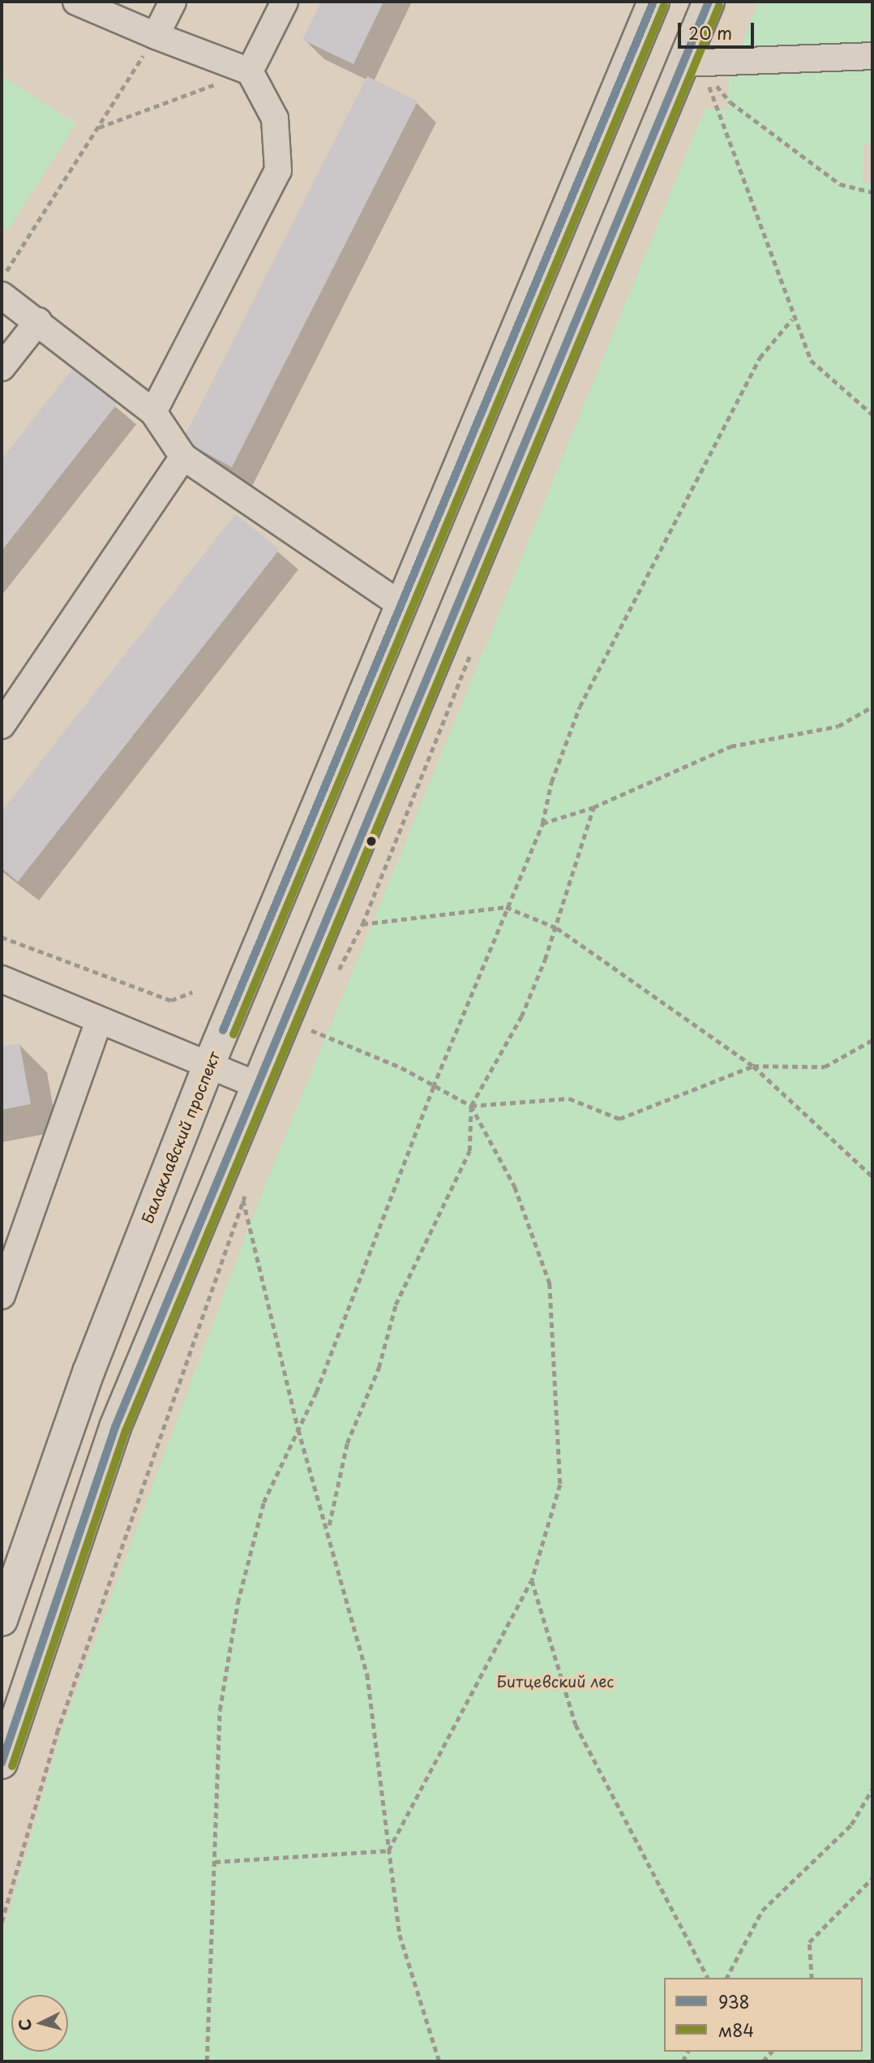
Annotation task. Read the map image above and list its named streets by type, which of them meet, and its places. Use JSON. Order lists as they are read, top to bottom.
{
  "streets": {
    "main road": ["Балаклавский проспект"]
  },
  "parks": ["Битцевский лес"],
  "lines": ["transit line 938", "transit line м84"],
  "legend": ["938", "м84"],
  "scale_bar": "20 m",
  "north": "left"
}
